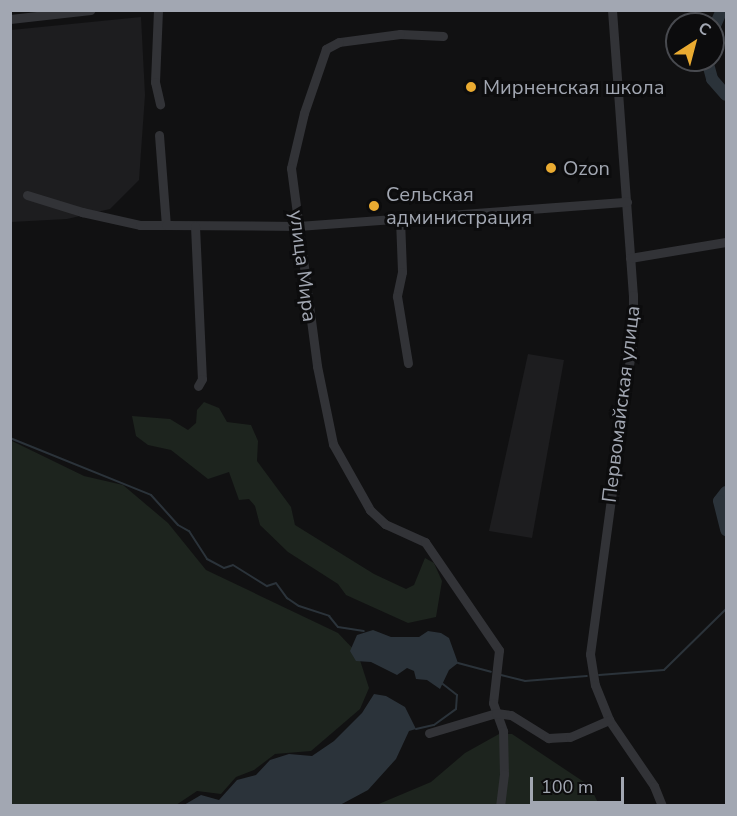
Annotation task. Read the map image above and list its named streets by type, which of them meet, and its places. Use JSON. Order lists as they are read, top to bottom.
{
  "streets": {
    "street": ["улица Мира", "Первомайская улица"]
  },
  "places": ["Мирненская школа", "Ozon", "Сельская администрация"],
  "scale_bar": "100 m",
  "north": "top right"
}
